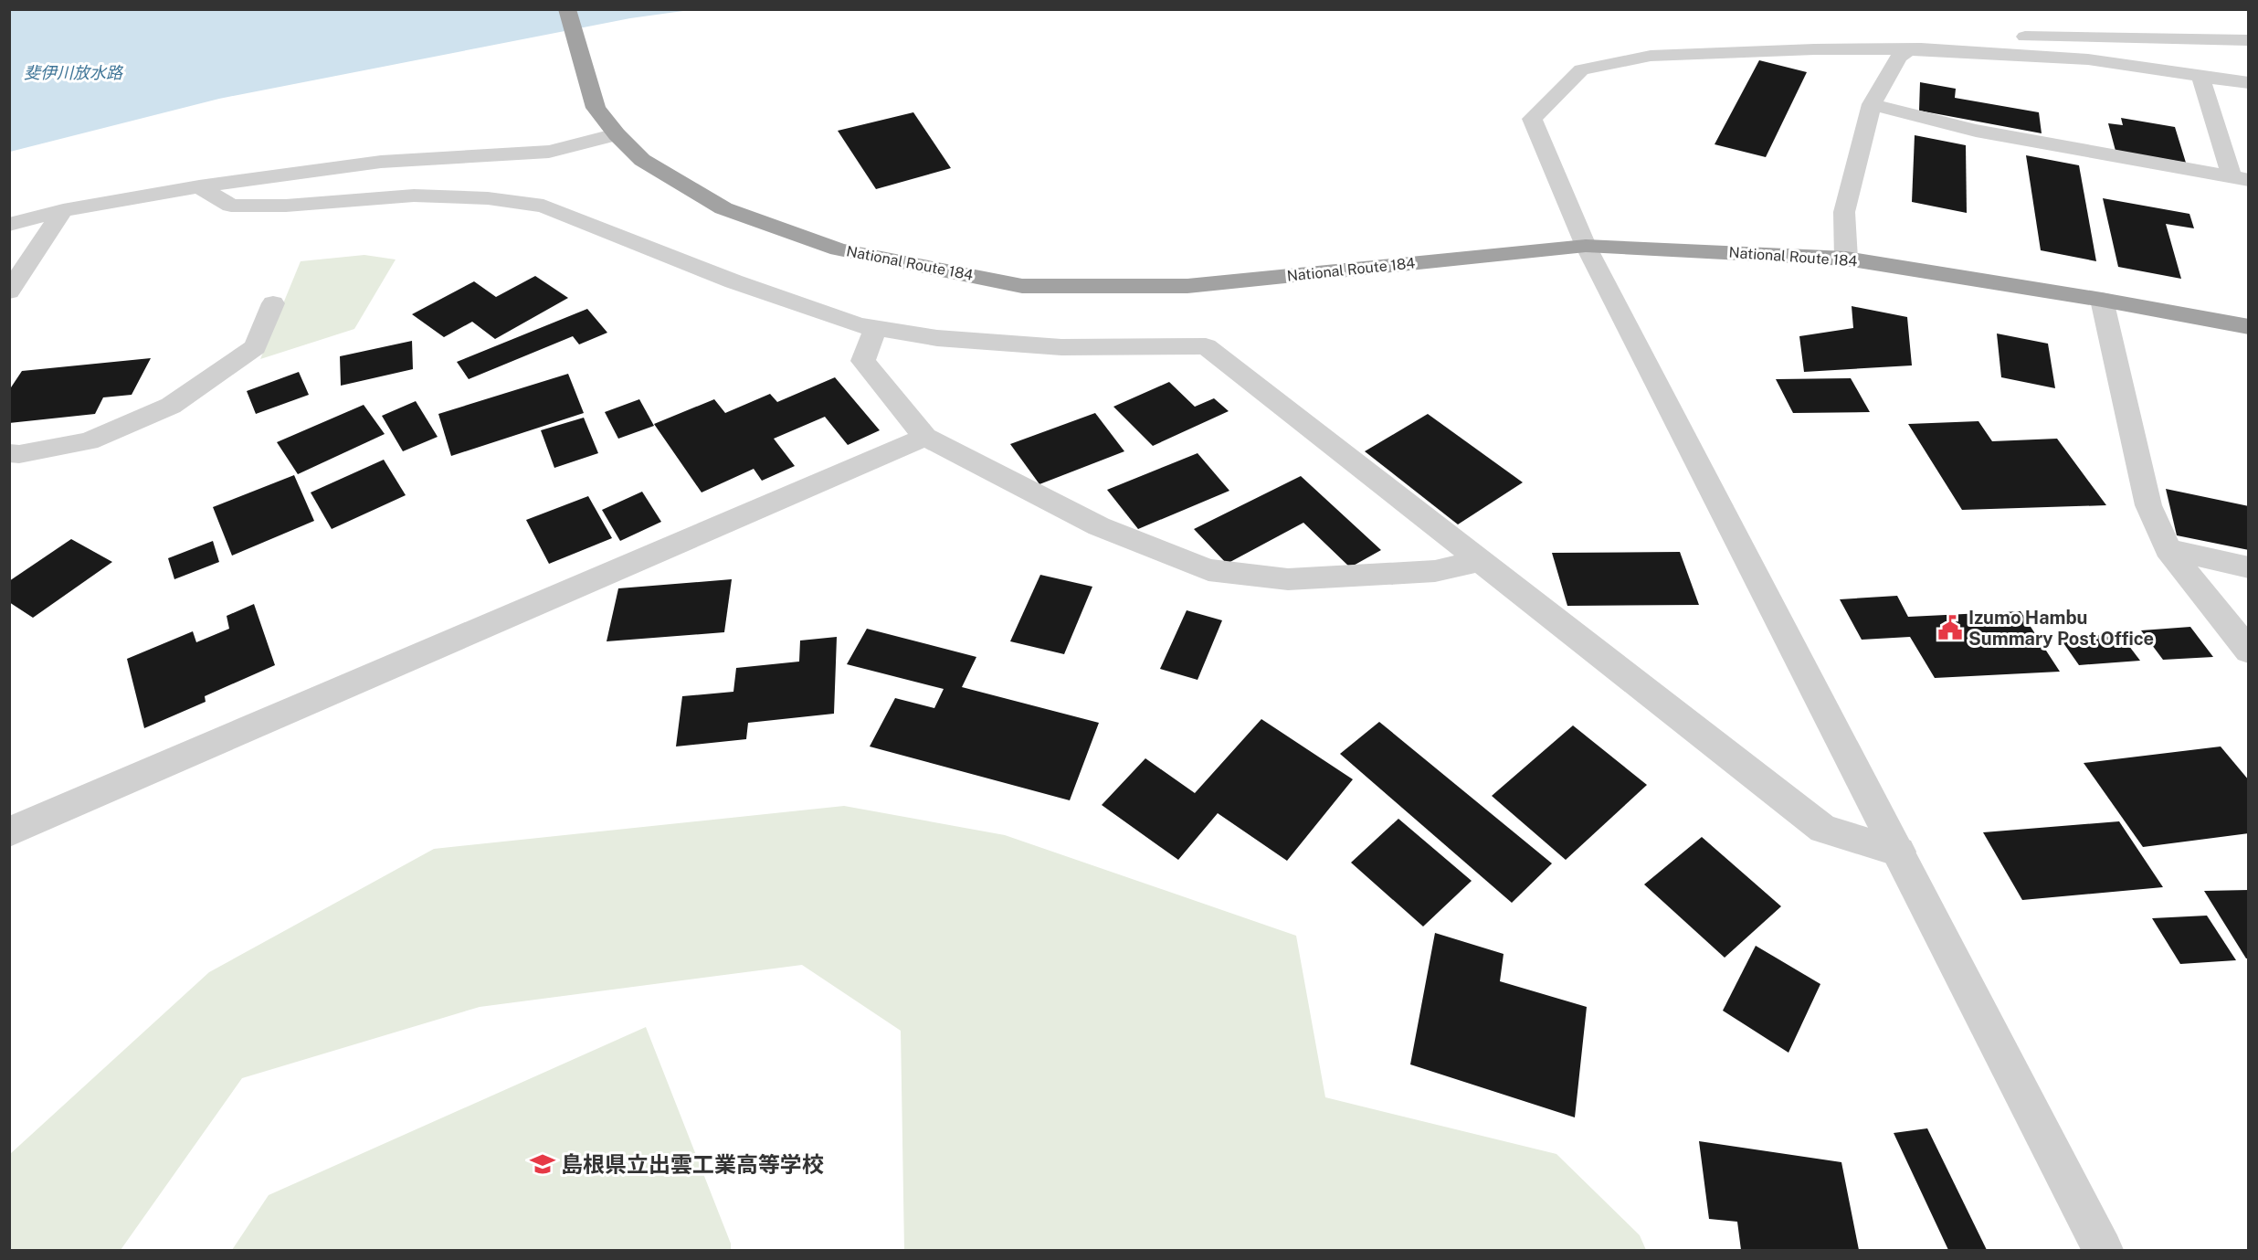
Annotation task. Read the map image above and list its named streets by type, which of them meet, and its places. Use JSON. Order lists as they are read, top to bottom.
{
  "streets": {
    "highway": ["National Route 184"]
  },
  "water": ["斐伊川放水路"],
  "places": {
    "public building": ["Izumo Hambu Summary Post Office"],
    "school or university": ["島根県立出雲工業高等学校"]
  }
}
